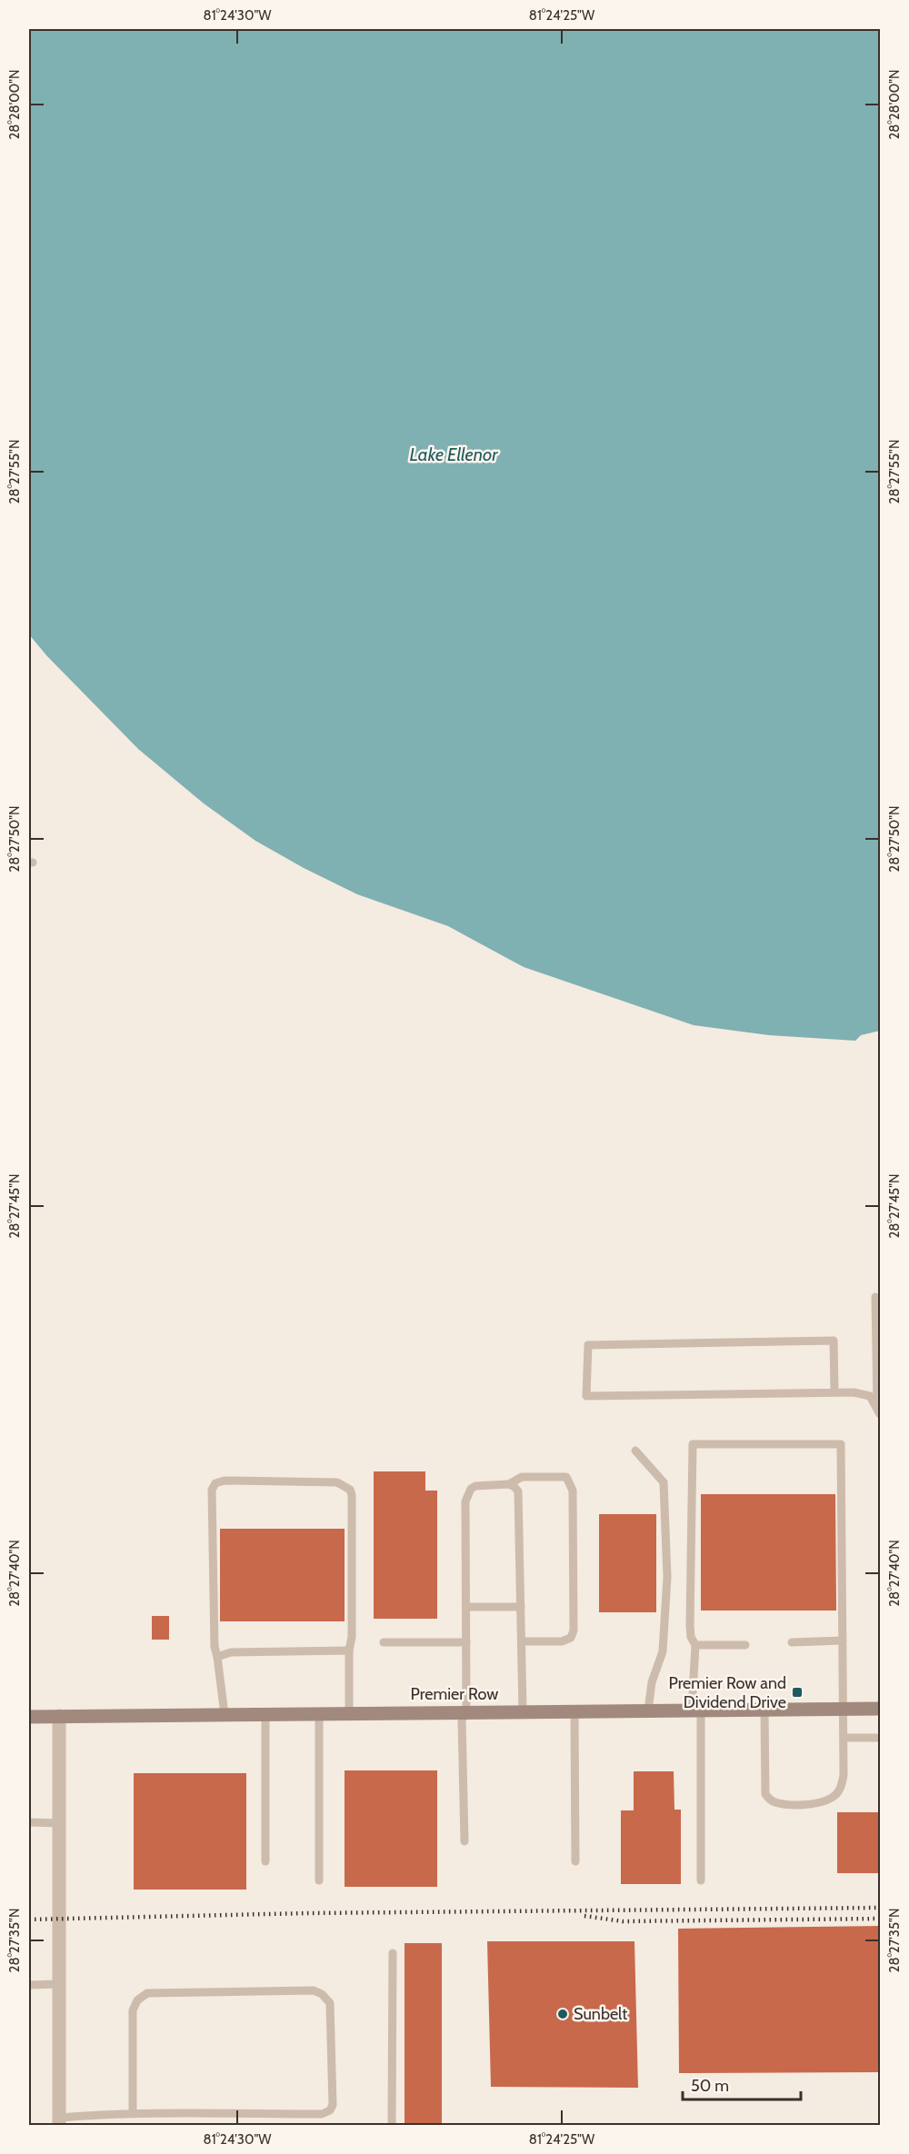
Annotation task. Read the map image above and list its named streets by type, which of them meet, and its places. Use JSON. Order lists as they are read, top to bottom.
{
  "streets": {
    "street": ["Premier Row"]
  },
  "water": ["Lake Ellenor"],
  "places": {
    "transit": ["Premier Row and Dividend Drive"],
    "other": ["Sunbelt"]
  },
  "scale_bar": "50 m",
  "coordinates": [
    "81°24'30\"W",
    "81°24'25\"W",
    "28°28'00\"N",
    "28°27'55\"N",
    "28°27'50\"N",
    "28°27'45\"N",
    "28°27'40\"N",
    "28°27'35\"N"
  ]
}
